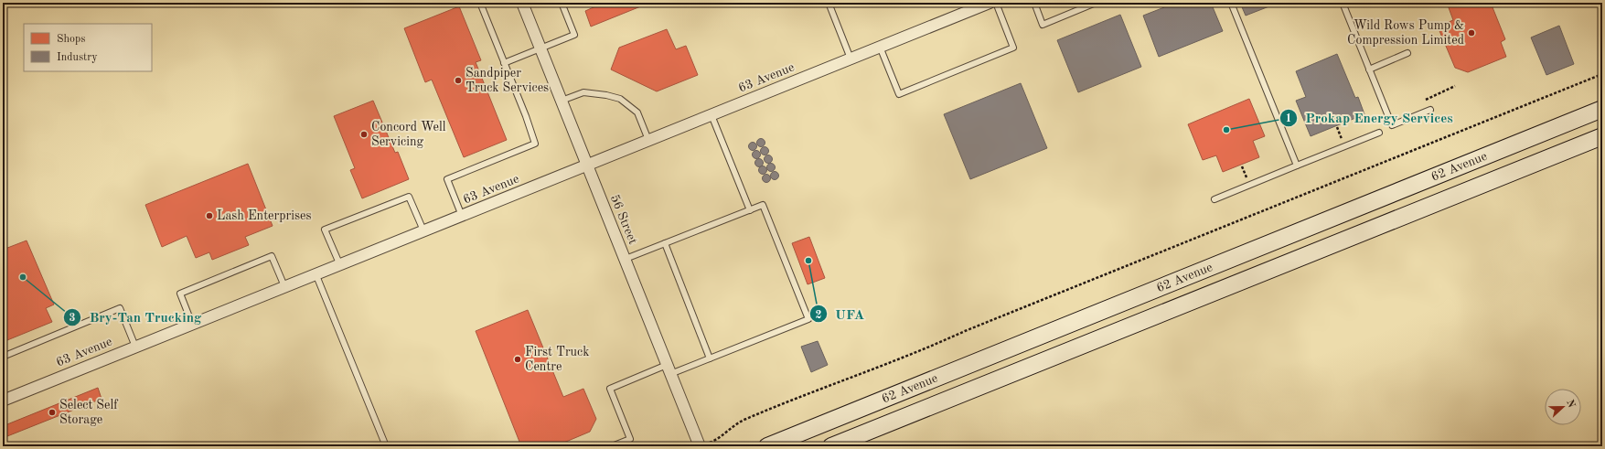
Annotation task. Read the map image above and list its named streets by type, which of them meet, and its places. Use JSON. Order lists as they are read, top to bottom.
{
  "streets": {
    "main road": ["62 Avenue"],
    "street": ["63 Avenue", "56 Street"]
  },
  "crossings": [
    ["63 Avenue", "56 Street"]
  ],
  "places": [
    "Wild Rows Pump & Compression Limited",
    "Sandpiper Truck Services",
    "Prokap Energy Services",
    "Concord Well Servicing",
    "Lash Enterprises",
    "UFA",
    "Bry-Tan Trucking",
    "First Truck Centre",
    "Select Self Storage"
  ],
  "legend": ["Shops", "Industry"],
  "north": "right"
}
